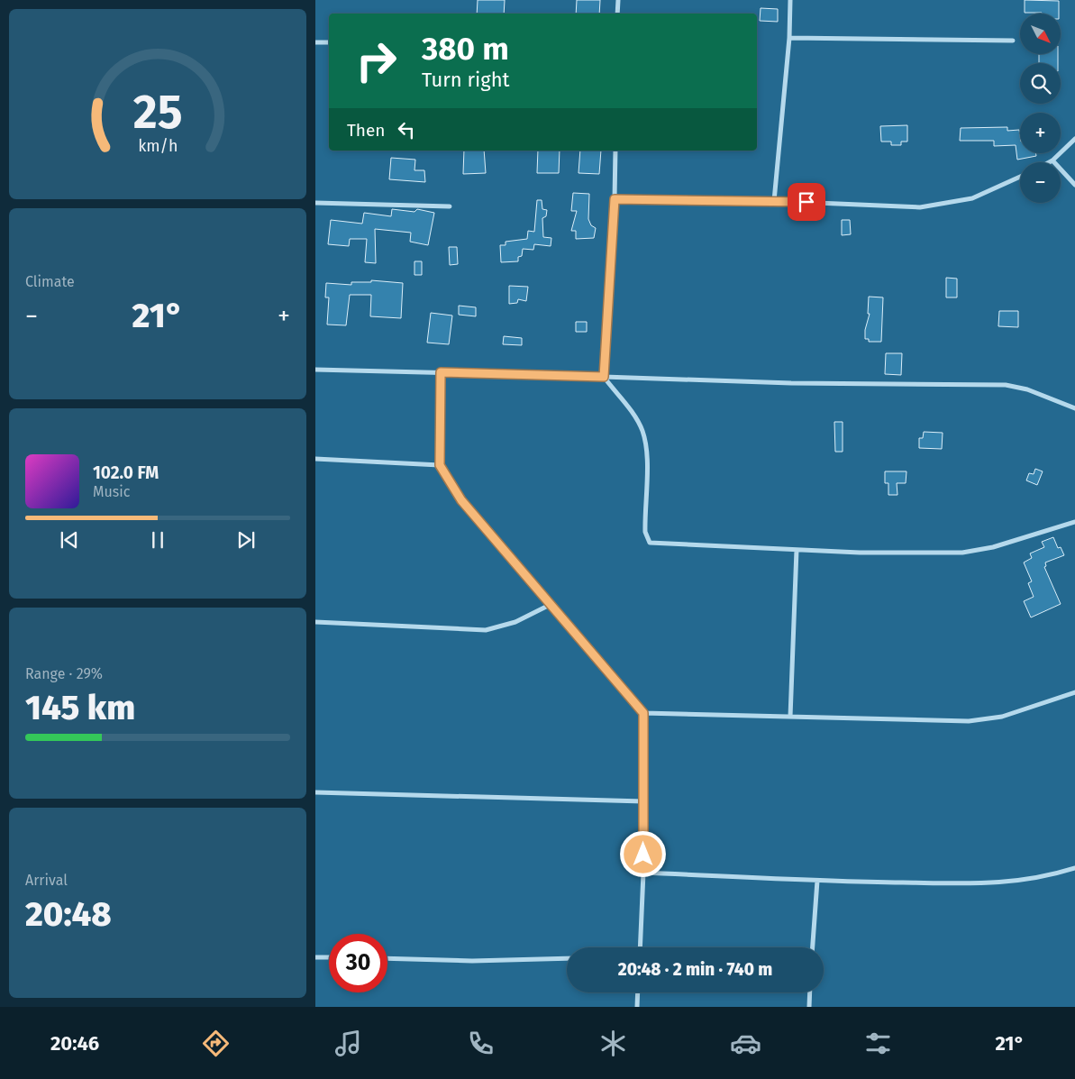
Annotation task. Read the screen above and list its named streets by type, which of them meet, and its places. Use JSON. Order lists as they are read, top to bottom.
{
  "north": "bottom right",
  "page": {
    "map_buttons": ["+", "−"],
    "turn": ["380 m", "Turn right"],
    "then": "Then",
    "tile": [
      "Climate",
      ["Range · 29%", "145 km"],
      ["Arrival", "20:48"]
    ],
    "heat": ["−", "21°", "+"],
    "song": ["102.0 FM", "Music"],
    "limit": "30",
    "trip": "20:48 · 2 min · 740 m",
    "tabs": ["20:46", "21°"],
    "gauge": ["25", "km/h"]
  }
}
